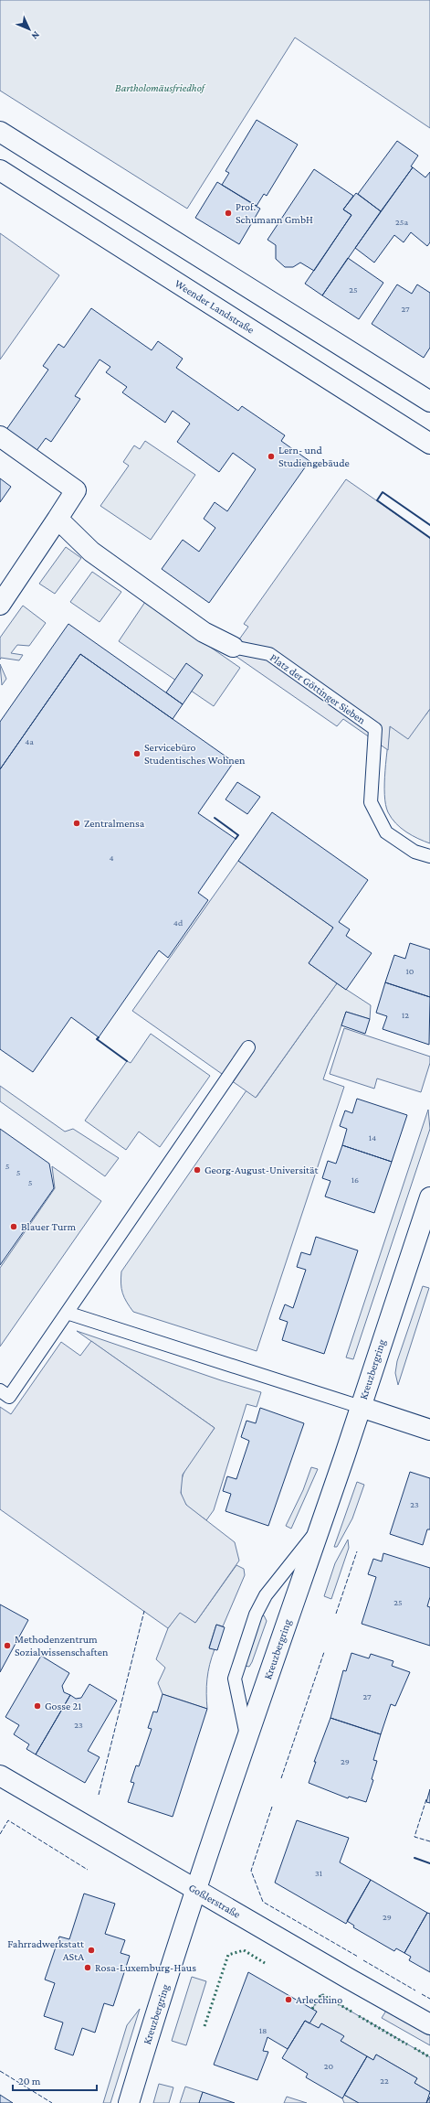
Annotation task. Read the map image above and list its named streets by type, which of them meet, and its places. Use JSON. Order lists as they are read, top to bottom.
{
  "streets": {
    "street": [
      "Weender Landstraße",
      "Platz der Göttinger Sieben",
      "Kreuzbergring",
      "Goßlerstraße"
    ]
  },
  "crossings": [
    ["Kreuzbergring", "Goßlerstraße"]
  ],
  "parks": ["Bartholomäusfriedhof"],
  "places": [
    "Prof. Schumann GmbH",
    "Lern- und Studiengebäude",
    "Servicebüro Studentisches Wohnen",
    "Zentralmensa",
    "Georg-August-Universität",
    "Blauer Turm",
    "Methodenzentrum Sozialwissenschaften",
    "Gosse 21",
    "Fahrradwerkstatt AStA",
    "Rosa-Luxemburg-Haus",
    "Arlecchino"
  ],
  "house_numbers": [
    "25a",
    "25",
    "27",
    "4a",
    "4",
    "4d",
    "10",
    "12",
    "14",
    "5",
    "5",
    "16",
    "5",
    "23",
    "25",
    "27",
    "23",
    "29",
    "31",
    "29",
    "18",
    "20",
    "22"
  ],
  "scale_bar": "20 m",
  "north": "bottom right"
}
